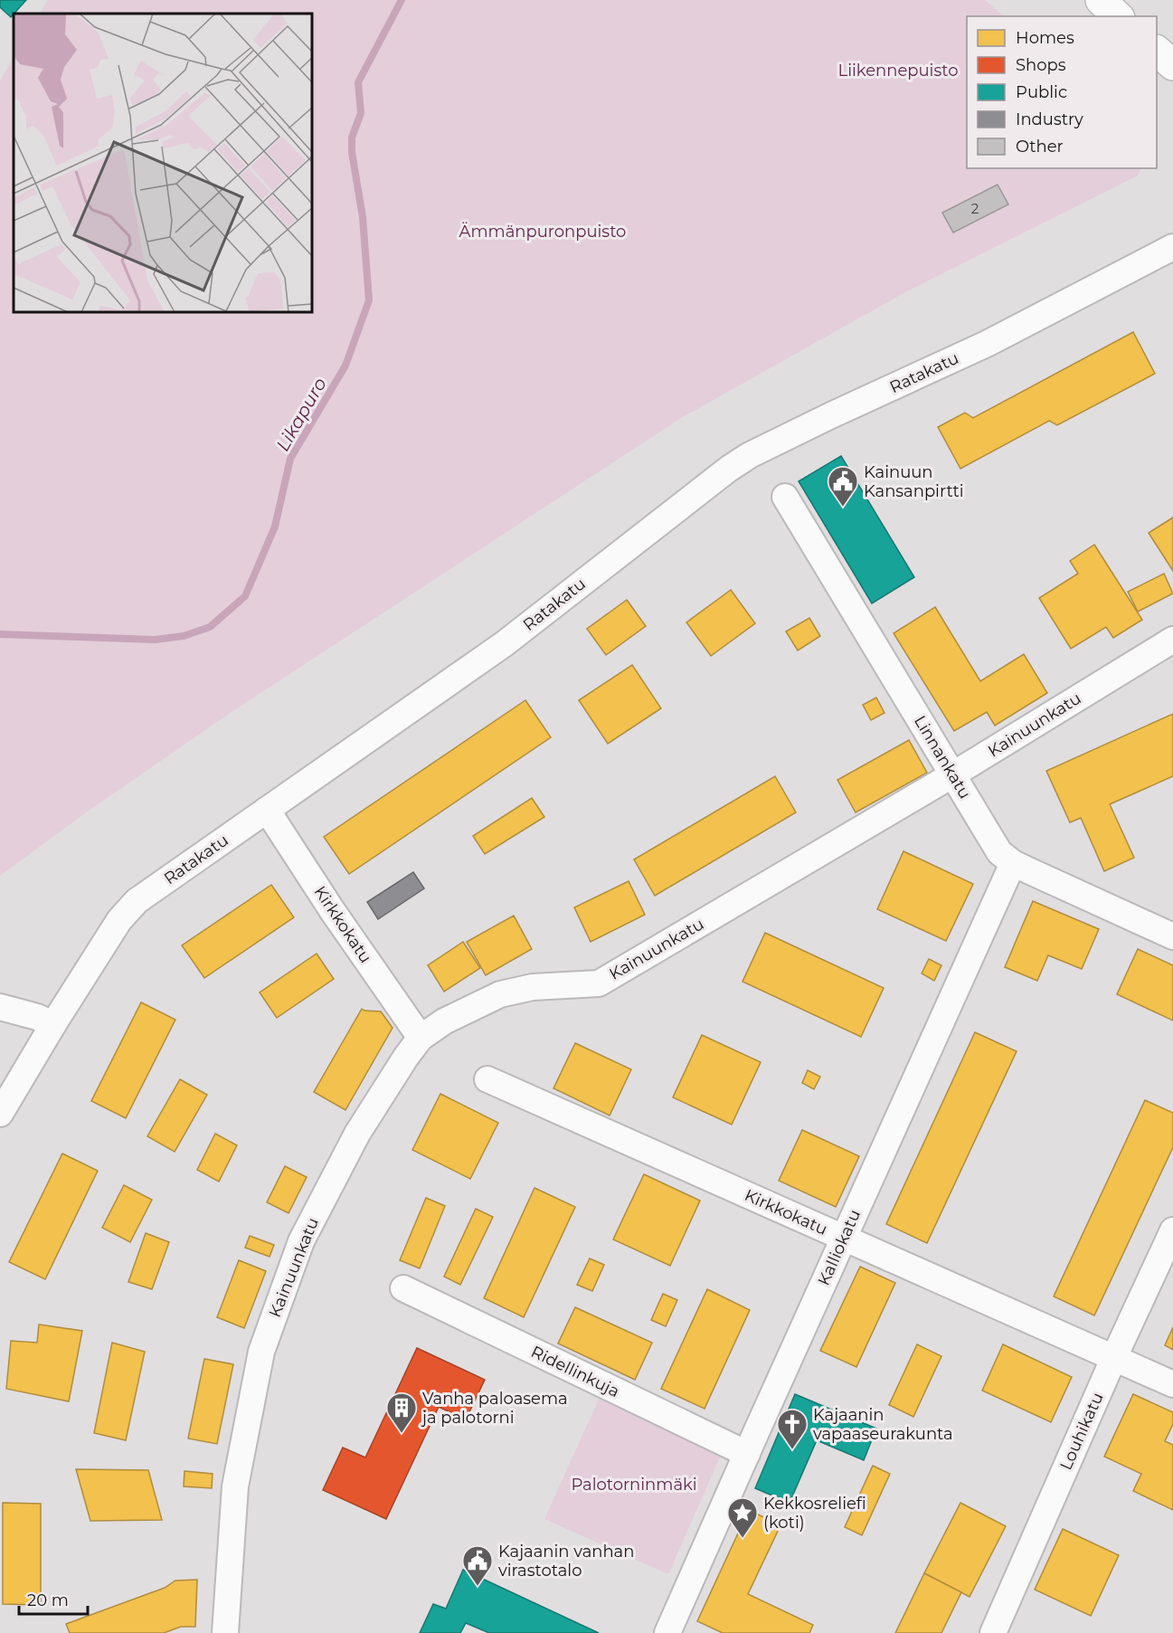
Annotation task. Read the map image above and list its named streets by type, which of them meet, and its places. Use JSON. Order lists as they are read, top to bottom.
{
  "streets": {
    "street": [
      "Ratakatu",
      "Kainuunkatu",
      "Linnankatu",
      "Kirkkokatu",
      "Kalliokatu",
      "Ridellinkuja",
      "Louhikatu"
    ]
  },
  "crossings": [
    ["Ratakatu", "Kirkkokatu"],
    ["Kainuunkatu", "Linnankatu"],
    ["Kainuunkatu", "Kirkkokatu"],
    ["Linnankatu", "Kalliokatu"],
    ["Kirkkokatu", "Kalliokatu"],
    ["Kirkkokatu", "Louhikatu"],
    ["Kalliokatu", "Ridellinkuja"]
  ],
  "water": ["Likapuro"],
  "parks": ["Liikennepuisto", "Ämmänpuronpuisto", "Palotorninmäki"],
  "places": {
    "public building": ["Kainuun Kansanpirtti", "Kajaanin vanhan virastotalo"],
    "building": ["Vanha paloasema ja palotorni"],
    "church": ["Kajaanin vapaaseurakunta"],
    "place": ["Kekkosreliefi (koti)"]
  },
  "house_numbers": ["2"],
  "legend": [
    "Homes",
    "Shops",
    "Public",
    "Industry",
    "Other"
  ],
  "scale_bar": "20 m"
}
